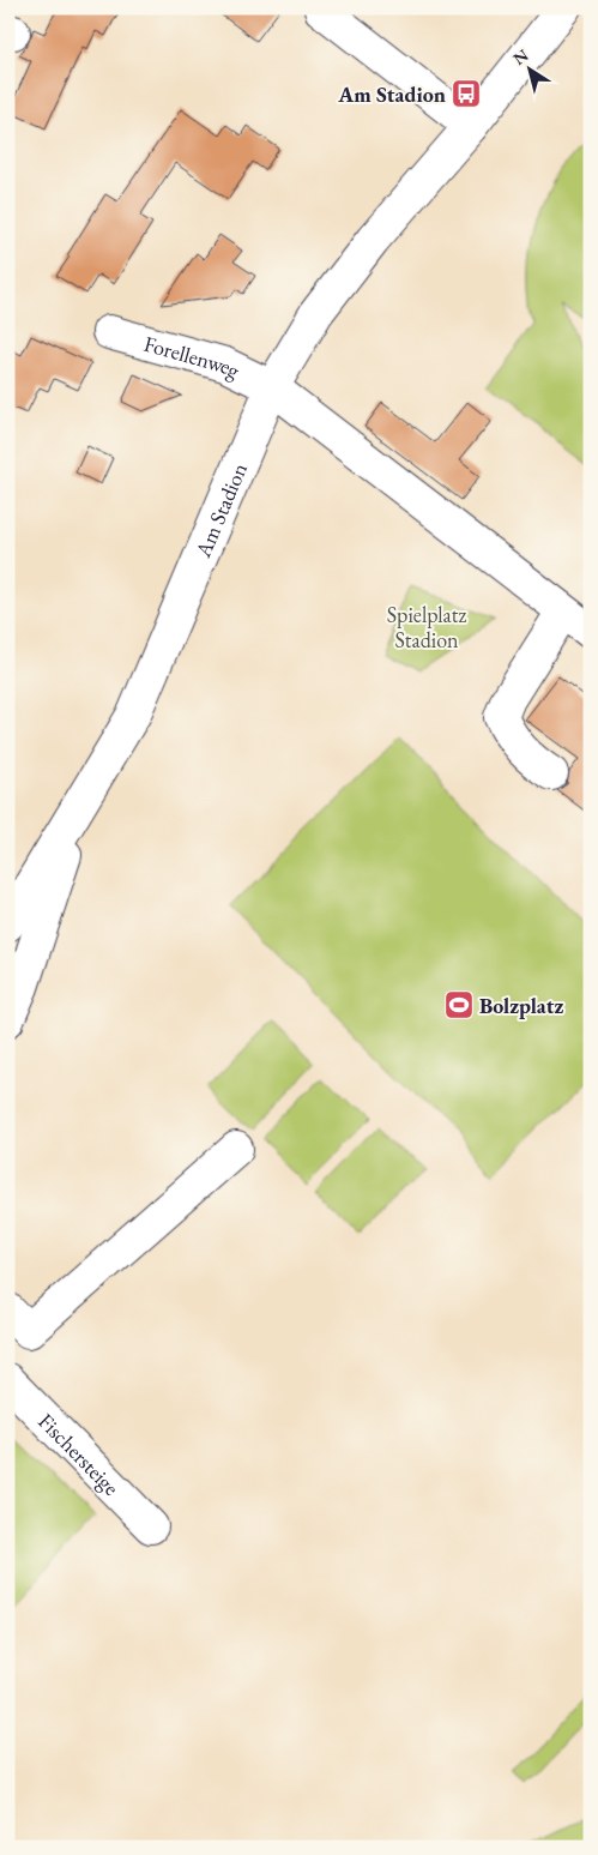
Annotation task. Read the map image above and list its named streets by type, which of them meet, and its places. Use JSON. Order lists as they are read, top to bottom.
{
  "streets": {
    "street": ["Forellenweg", "Am Stadion", "Fischersteige"]
  },
  "crossings": [
    ["Forellenweg", "Am Stadion"]
  ],
  "parks": ["Spielplatz Stadion"],
  "places": {
    "bus stop": ["Am Stadion"],
    "sports": ["Bolzplatz"]
  },
  "north": "top left"
}
